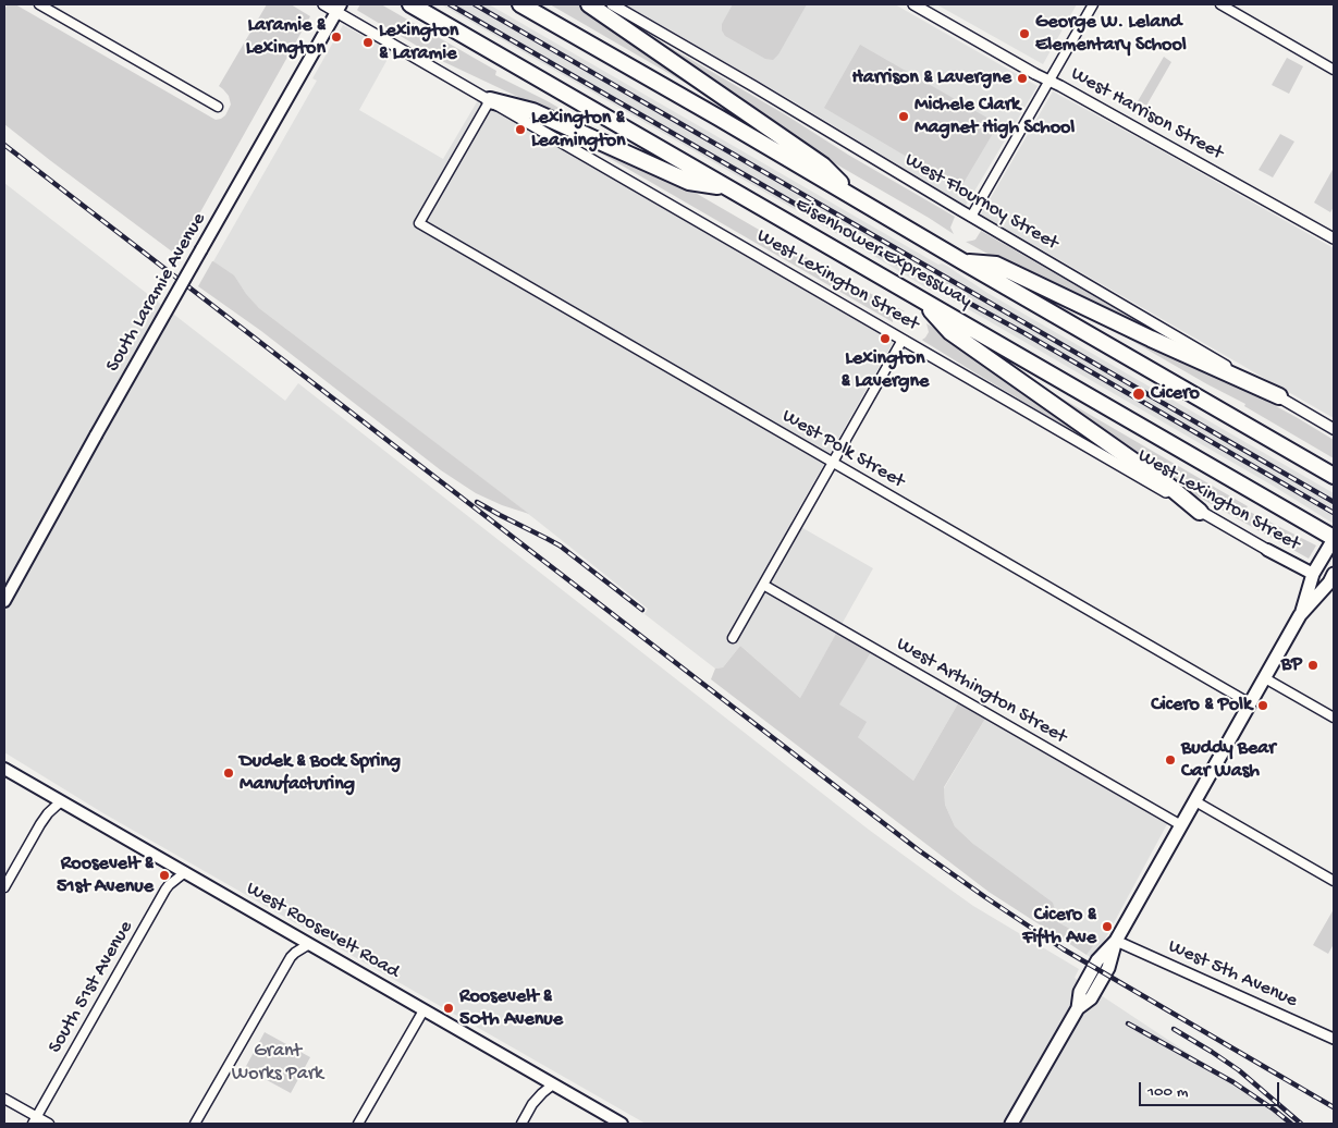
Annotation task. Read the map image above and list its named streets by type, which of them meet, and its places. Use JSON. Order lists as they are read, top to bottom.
{
  "streets": {
    "highway": ["Eisenhower Expressway"],
    "main road": ["West Lexington Street", "South Laramie Avenue", "West Roosevelt Road"],
    "street": [
      "West Harrison Street",
      "West Flournoy Street",
      "West Polk Street",
      "West Arthington Street",
      "West 5th Avenue",
      "South 51st Avenue"
    ]
  },
  "crossings": [
    ["West Lexington Street", "South Laramie Avenue"],
    ["West Lexington Street", "West Polk Street"],
    ["West Roosevelt Road", "South 51st Avenue"]
  ],
  "parks": ["Grant Works Park"],
  "places": [
    "George W. Leland Elementary School",
    "Laramie & Lexington",
    "Lexington & Laramie",
    "Harrison & Lavergne",
    "Michele Clark Magnet High School",
    "Lexington & Leamington",
    "Lexington & Lavergne",
    "Cicero",
    "BP",
    "Cicero & Polk",
    "Buddy Bear Car Wash",
    "Dudek & Bock Spring Manufacturing",
    "Roosevelt & 51st Avenue",
    "Cicero & Fifth Ave",
    "Roosevelt & 50th Avenue"
  ],
  "scale_bar": "100 m"
}
